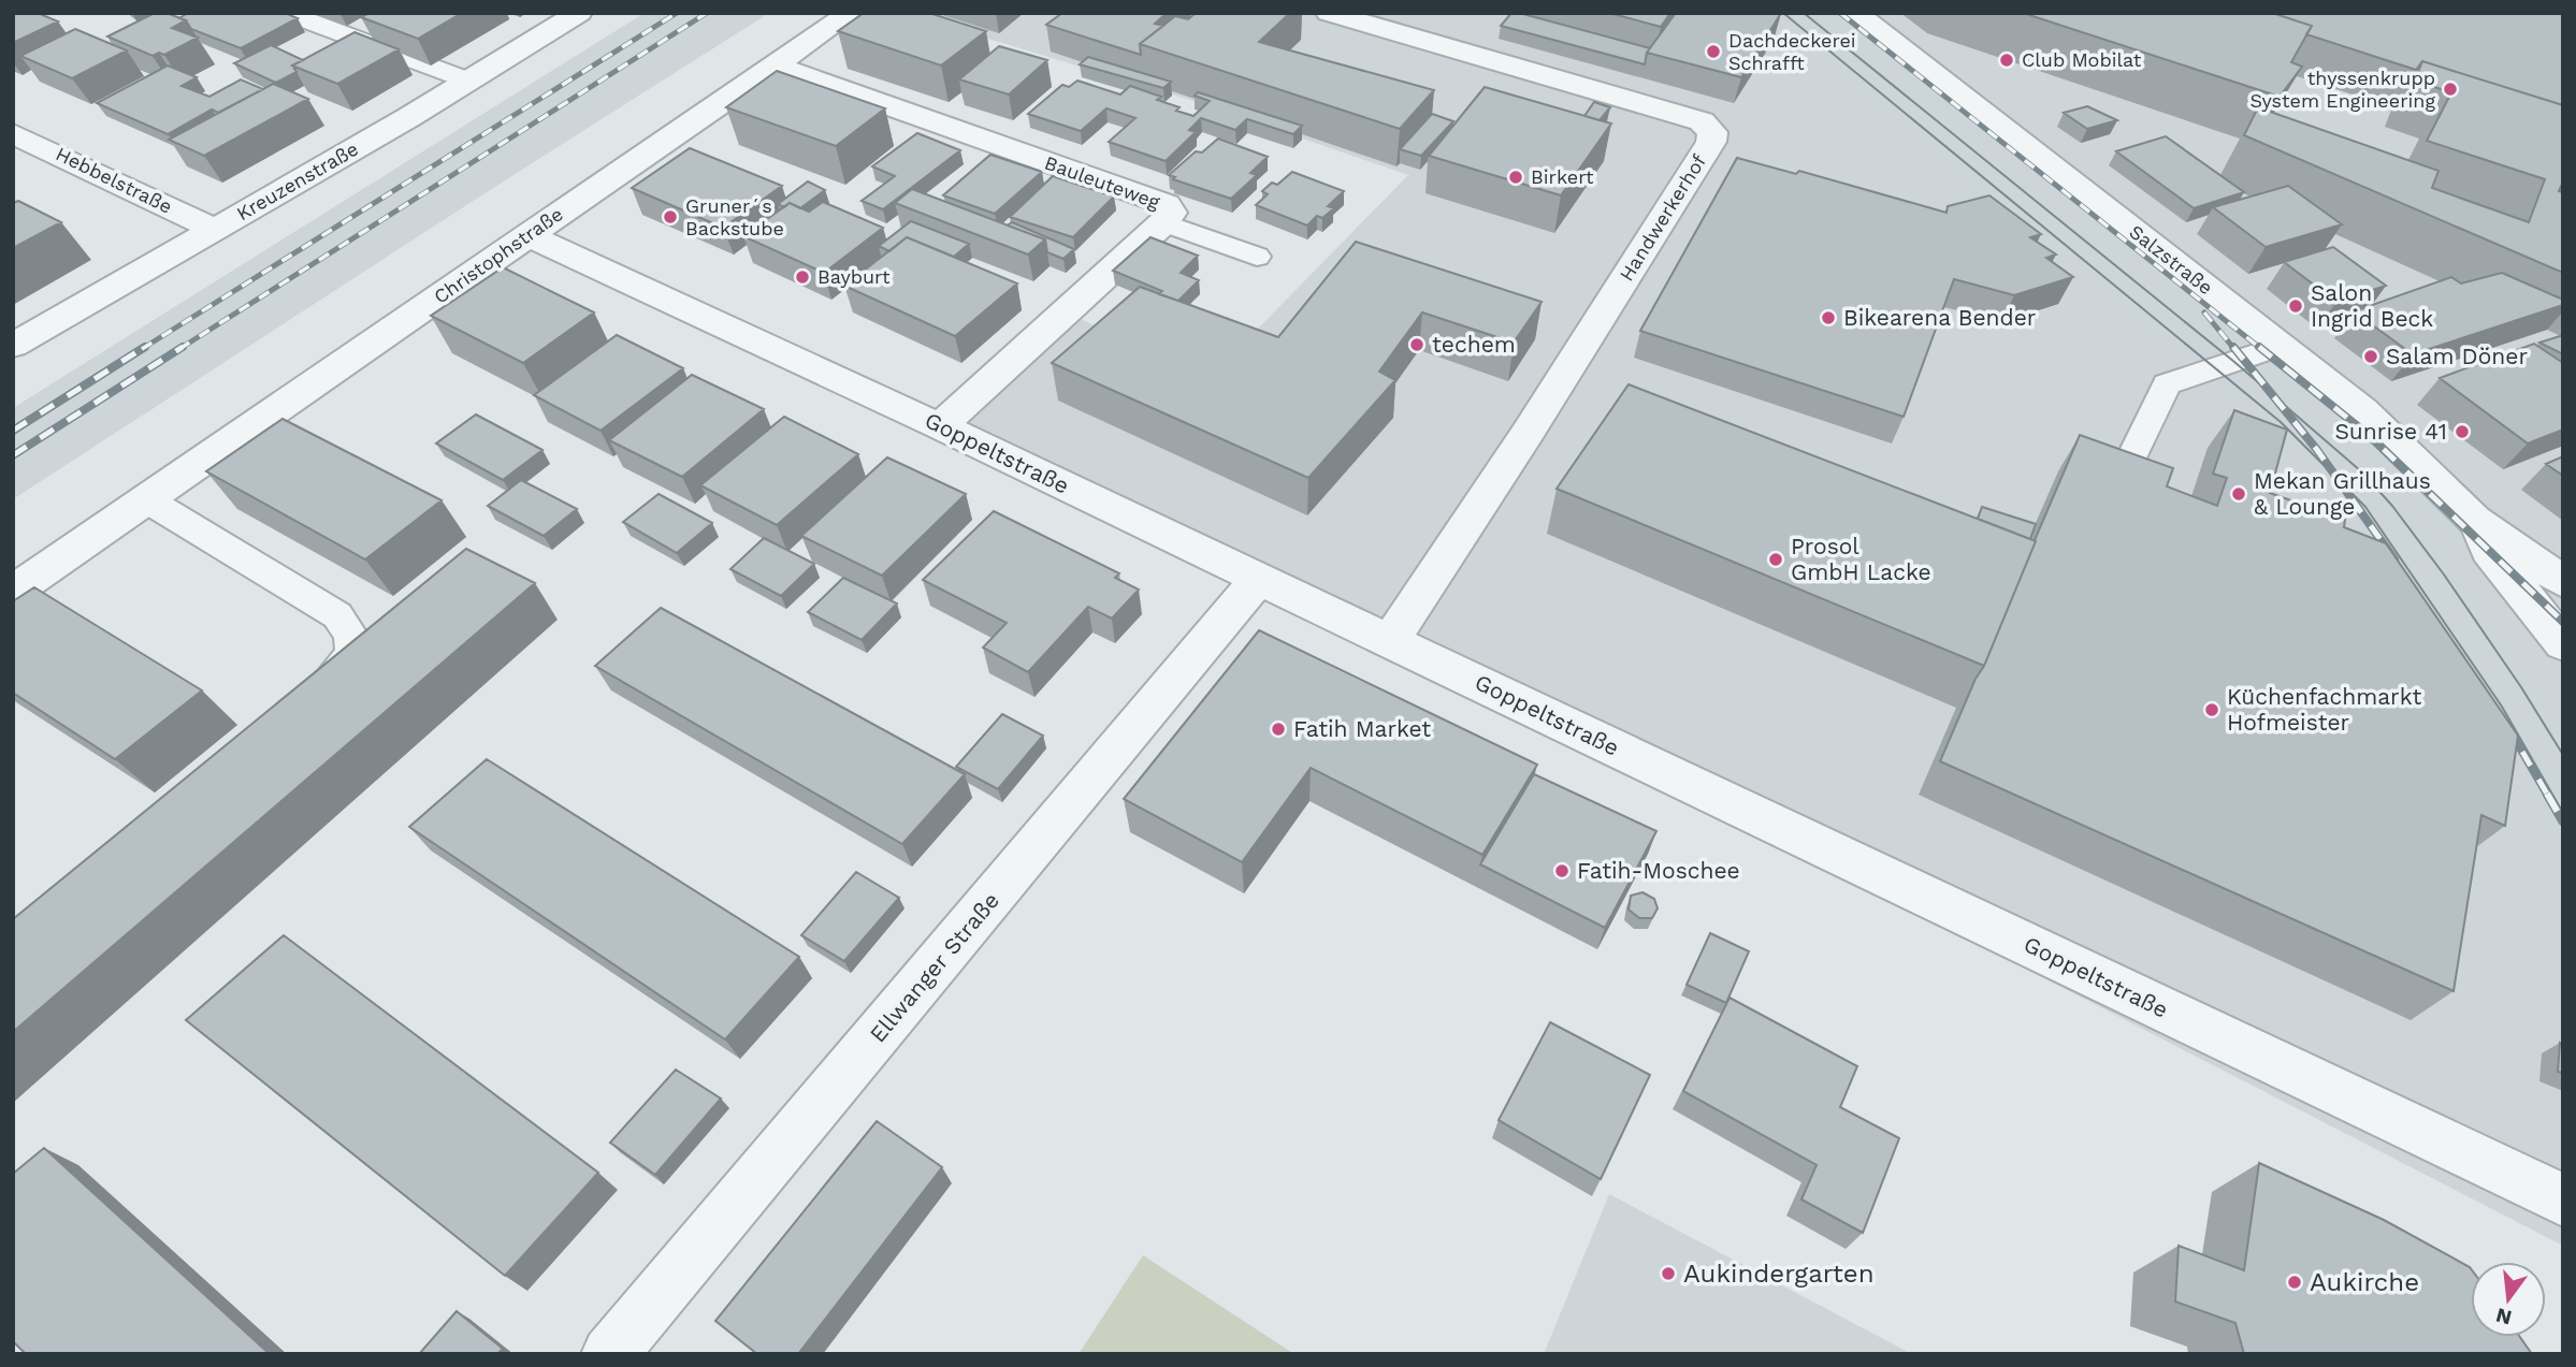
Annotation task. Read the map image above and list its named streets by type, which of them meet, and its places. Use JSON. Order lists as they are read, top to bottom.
{
  "streets": {
    "street": [
      "Hebbelstraße",
      "Kreuzenstraße",
      "Bauleuteweg",
      "Handwerkerhof",
      "Christophstraße",
      "Salzstraße",
      "Goppeltstraße",
      "Ellwanger Straße"
    ]
  },
  "crossings": [
    ["Hebbelstraße", "Kreuzenstraße"],
    ["Bauleuteweg", "Christophstraße"],
    ["Bauleuteweg", "Goppeltstraße"],
    ["Handwerkerhof", "Goppeltstraße"],
    ["Christophstraße", "Goppeltstraße"],
    ["Goppeltstraße", "Ellwanger Straße"]
  ],
  "places": [
    "Dachdeckerei Schrafft",
    "Club Mobilat",
    "thyssenkrupp System Engineering",
    "Birkert",
    "Gruner´s Backstube",
    "Bayburt",
    "Salon Ingrid Beck",
    "Bikearena Bender",
    "techem",
    "Salam Döner",
    "Sunrise 41",
    "Mekan Grillhaus & Lounge",
    "Prosol GmbH Lacke",
    "Küchenfachmarkt Hofmeister",
    "Fatih Market",
    "Fatih-Moschee",
    "Aukindergarten",
    "Aukirche"
  ],
  "north": "bottom"
}
